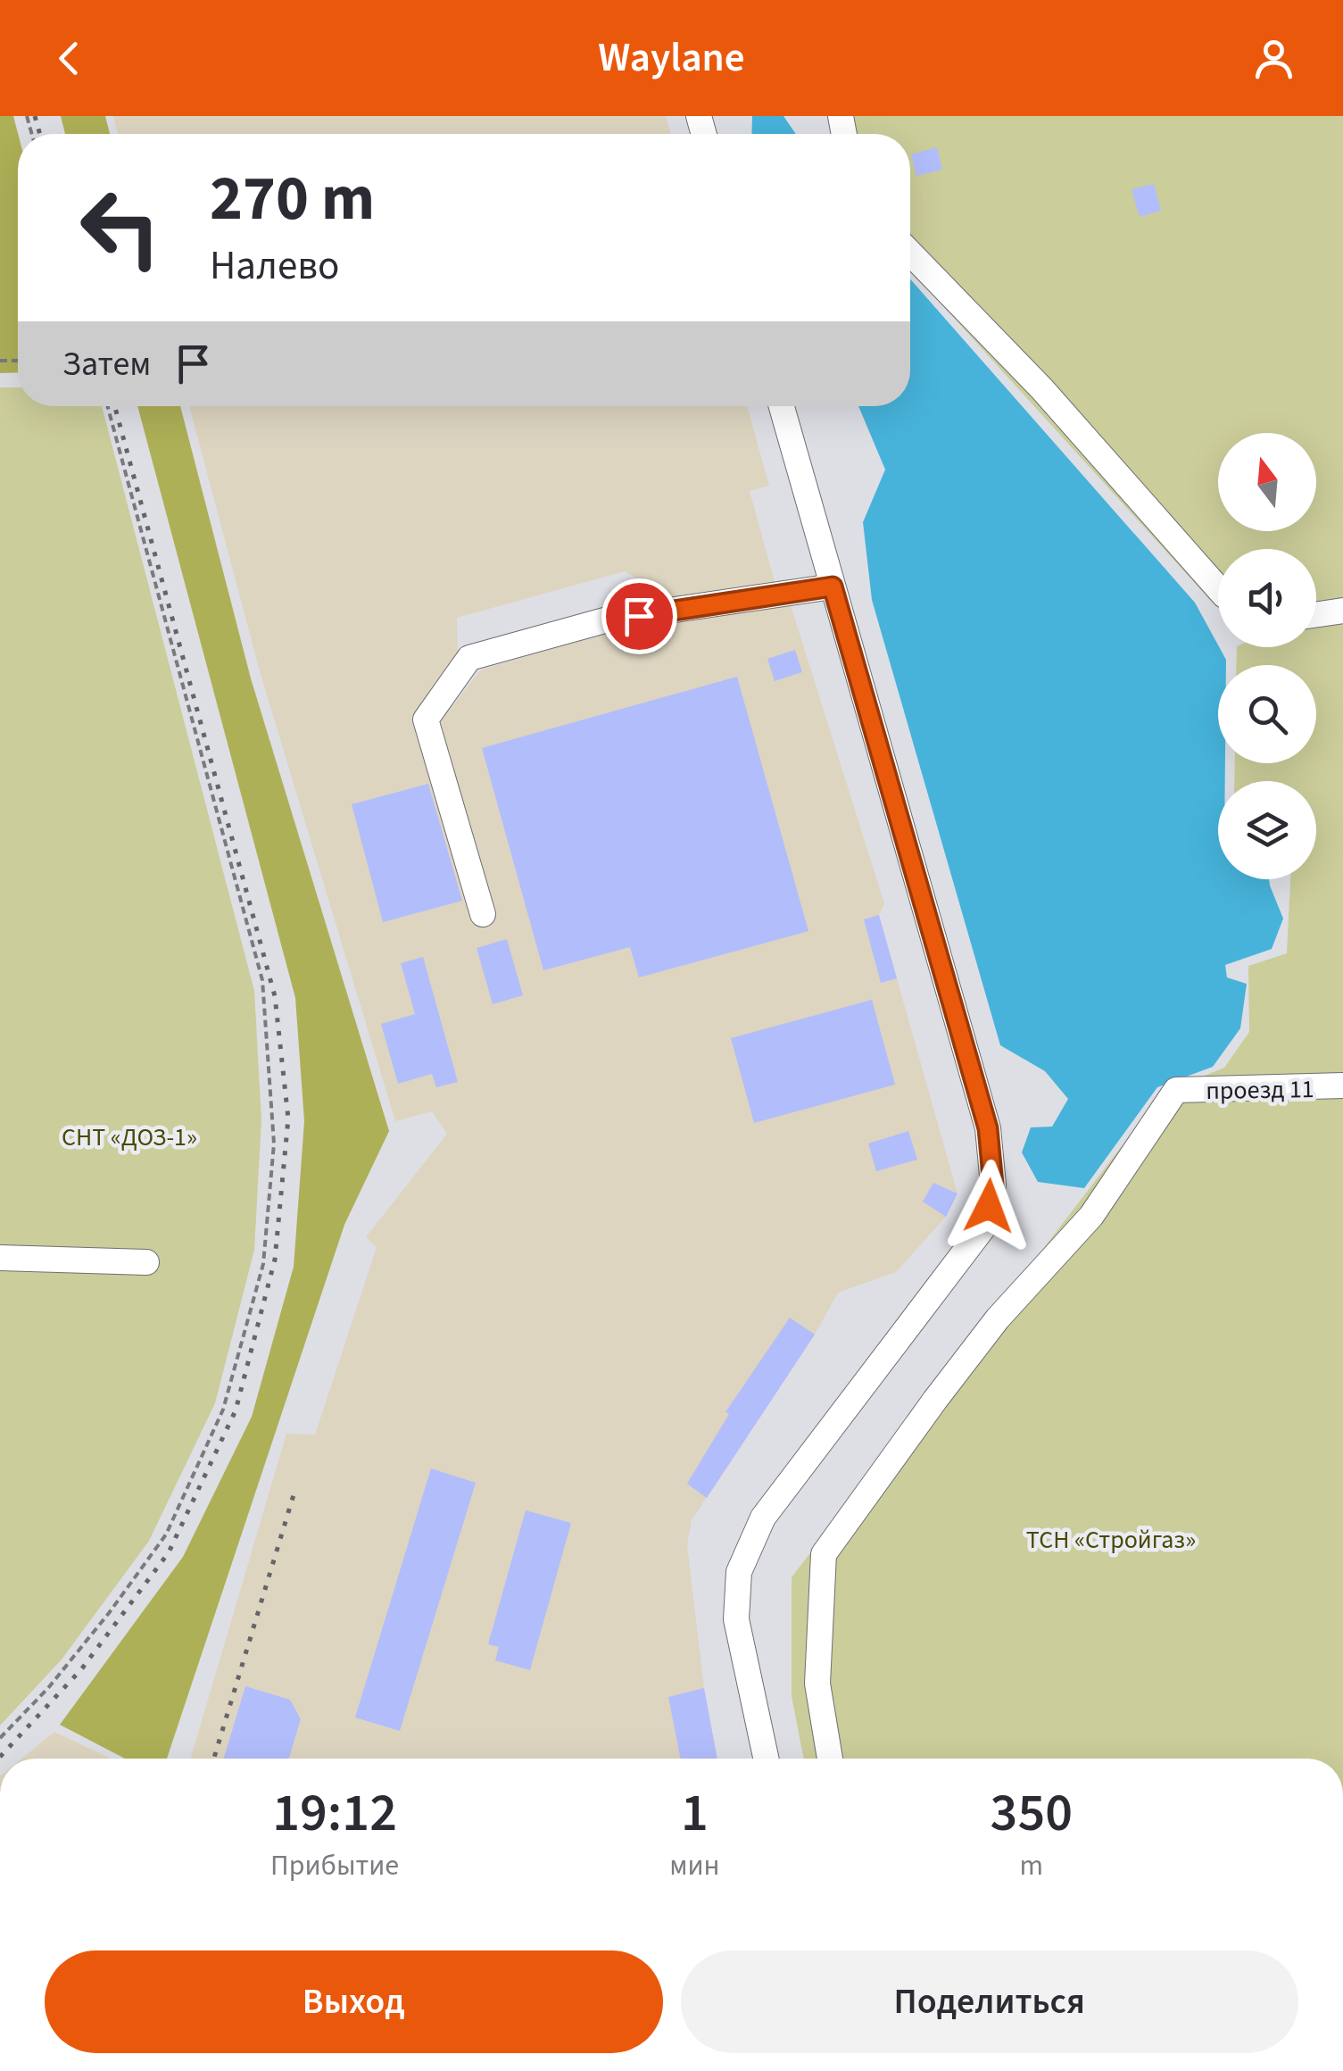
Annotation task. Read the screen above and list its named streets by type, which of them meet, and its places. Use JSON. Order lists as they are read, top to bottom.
{
  "streets": {
    "street": ["проезд 11"]
  },
  "parks": ["СНТ «ДОЗ-1»", "ТСН «Стройгаз»"],
  "north": "top",
  "page": {
    "header": "Waylane",
    "turn": ["270 m", "Налево"],
    "then": "Затем",
    "eta": [
      "19:12",
      "Прибытие",
      "1",
      "мин",
      "350",
      "m"
    ],
    "buttons": ["Выход", "Поделиться"]
  }
}
